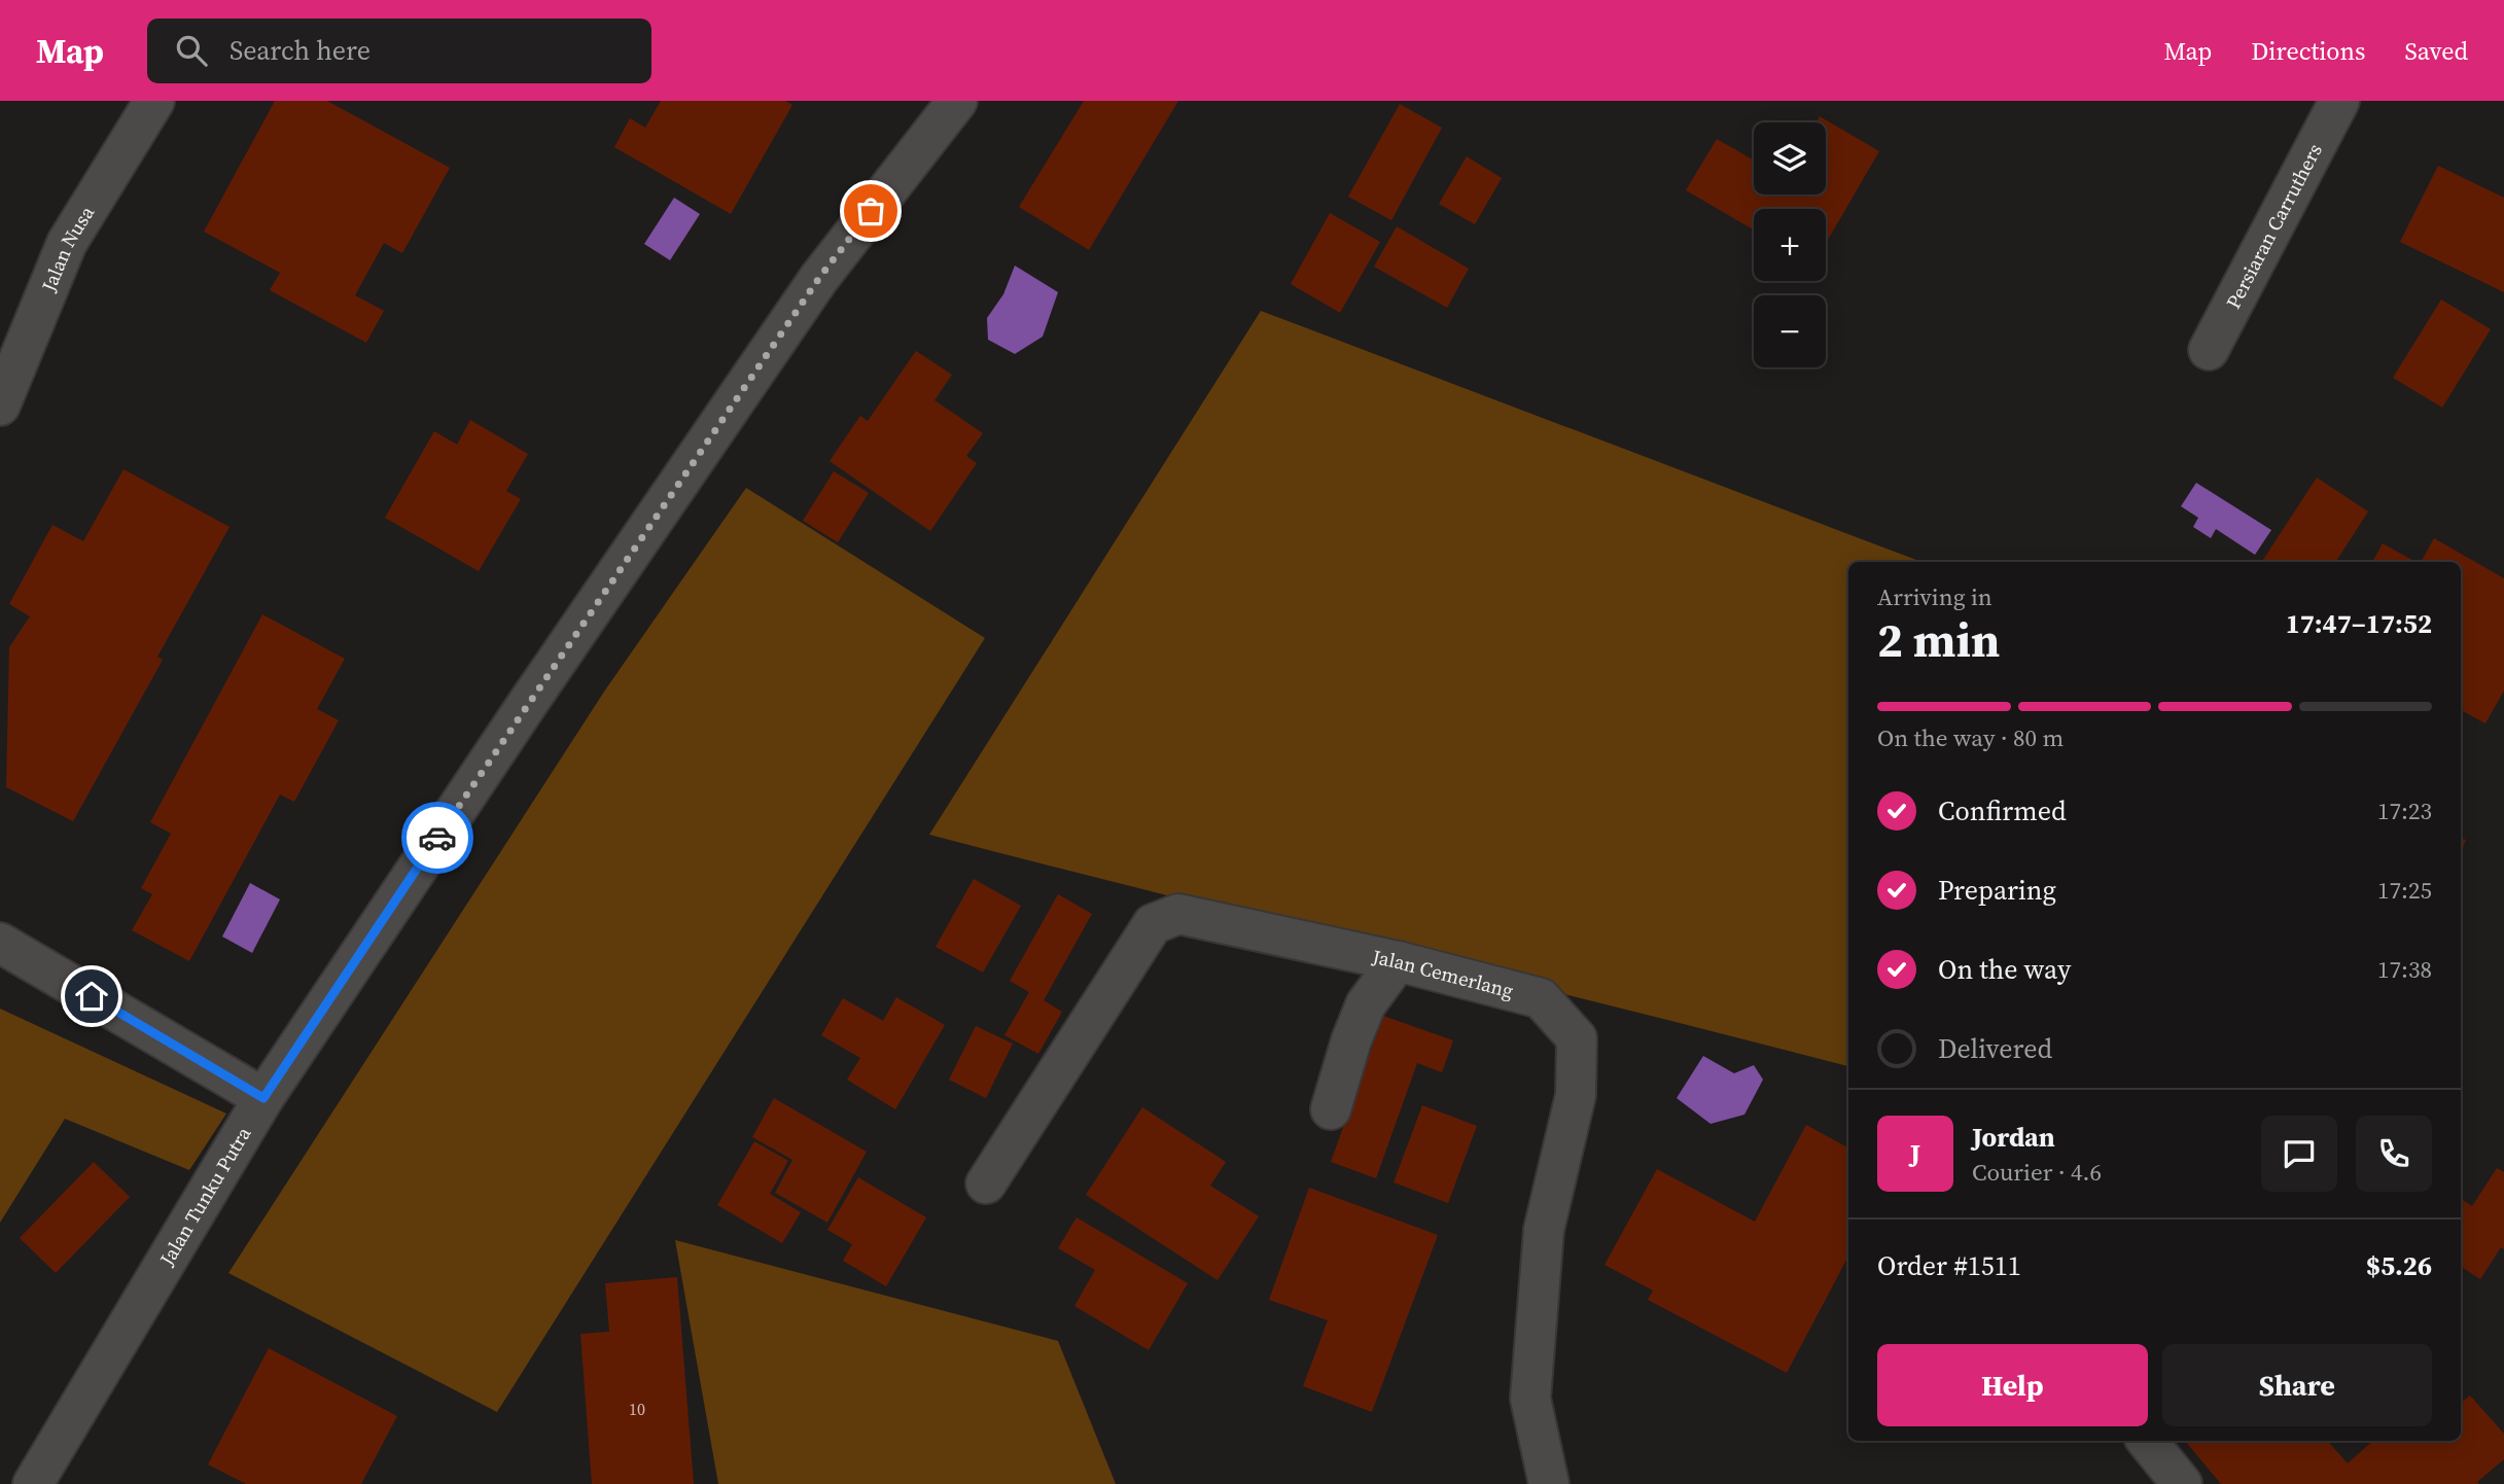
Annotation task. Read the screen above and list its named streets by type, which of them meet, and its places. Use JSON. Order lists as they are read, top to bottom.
{
  "streets": {
    "street": [
      "Persiaran Carruthers",
      "Jalan Nusa",
      "Jalan Cemerlang",
      "Jalan Tunku Putra"
    ]
  },
  "house_numbers": ["10"],
  "page": {
    "header": "Map",
    "search": "Search here",
    "nav": ["Map", "Directions", "Saved"],
    "map_buttons": ["+", "−"],
    "heading": ["2 min", "Arriving in", "17:47–17:52"],
    "panel": [
      "Jordan",
      "Courier · 4.6",
      "Order #1511",
      "$5.26"
    ],
    "bar": "On the way · 80 m",
    "list": [
      ["Confirmed", "17:23"],
      ["Preparing", "17:25"],
      ["On the way", "17:38"],
      "Delivered"
    ],
    "round": "J",
    "buttons": ["Help", "Share"]
  }
}
